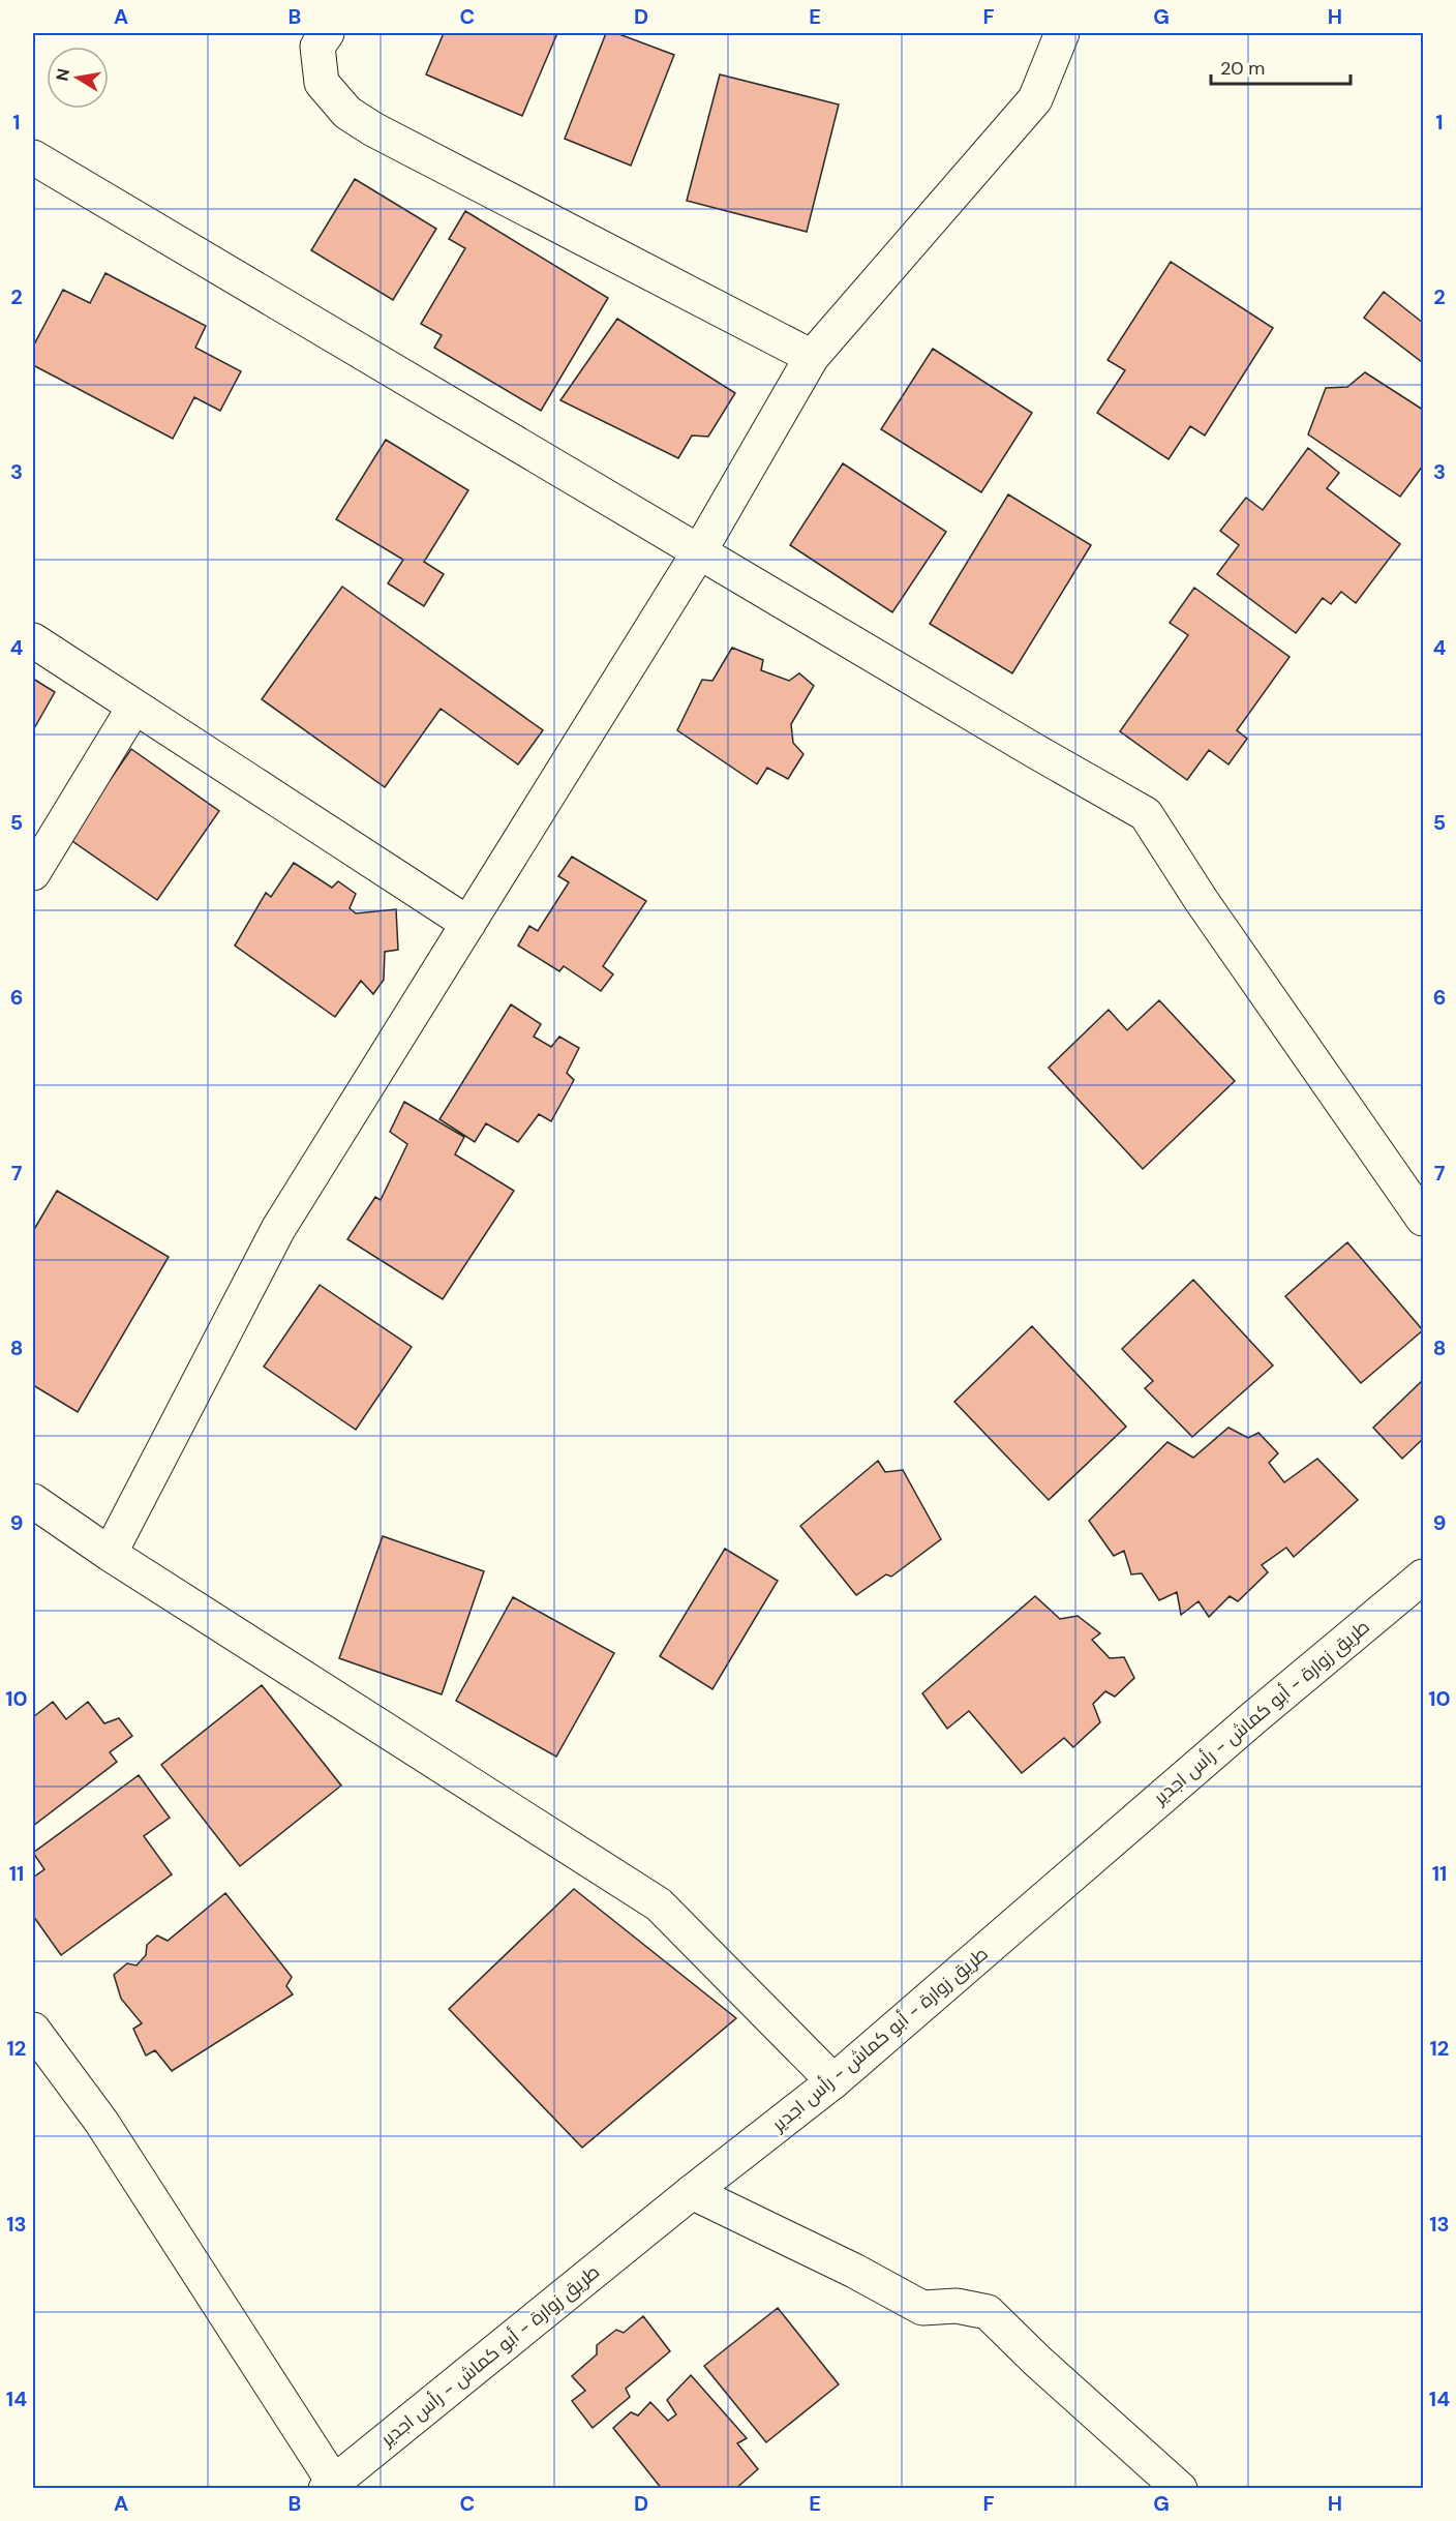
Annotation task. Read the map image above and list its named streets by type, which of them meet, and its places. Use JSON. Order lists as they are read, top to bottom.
{
  "streets": {
    "street": ["طريق زوارة - أبو كماش - رأس اجدير"]
  },
  "scale_bar": "20 m",
  "north": "left",
  "grid": {
    "columns": [
      "A",
      "B",
      "C",
      "D",
      "E",
      "F",
      "G",
      "H"
    ],
    "rows": [
      "1",
      "2",
      "3",
      "4",
      "5",
      "6",
      "7",
      "8",
      "9",
      "10",
      "11",
      "12",
      "13",
      "14"
    ]
  }
}
